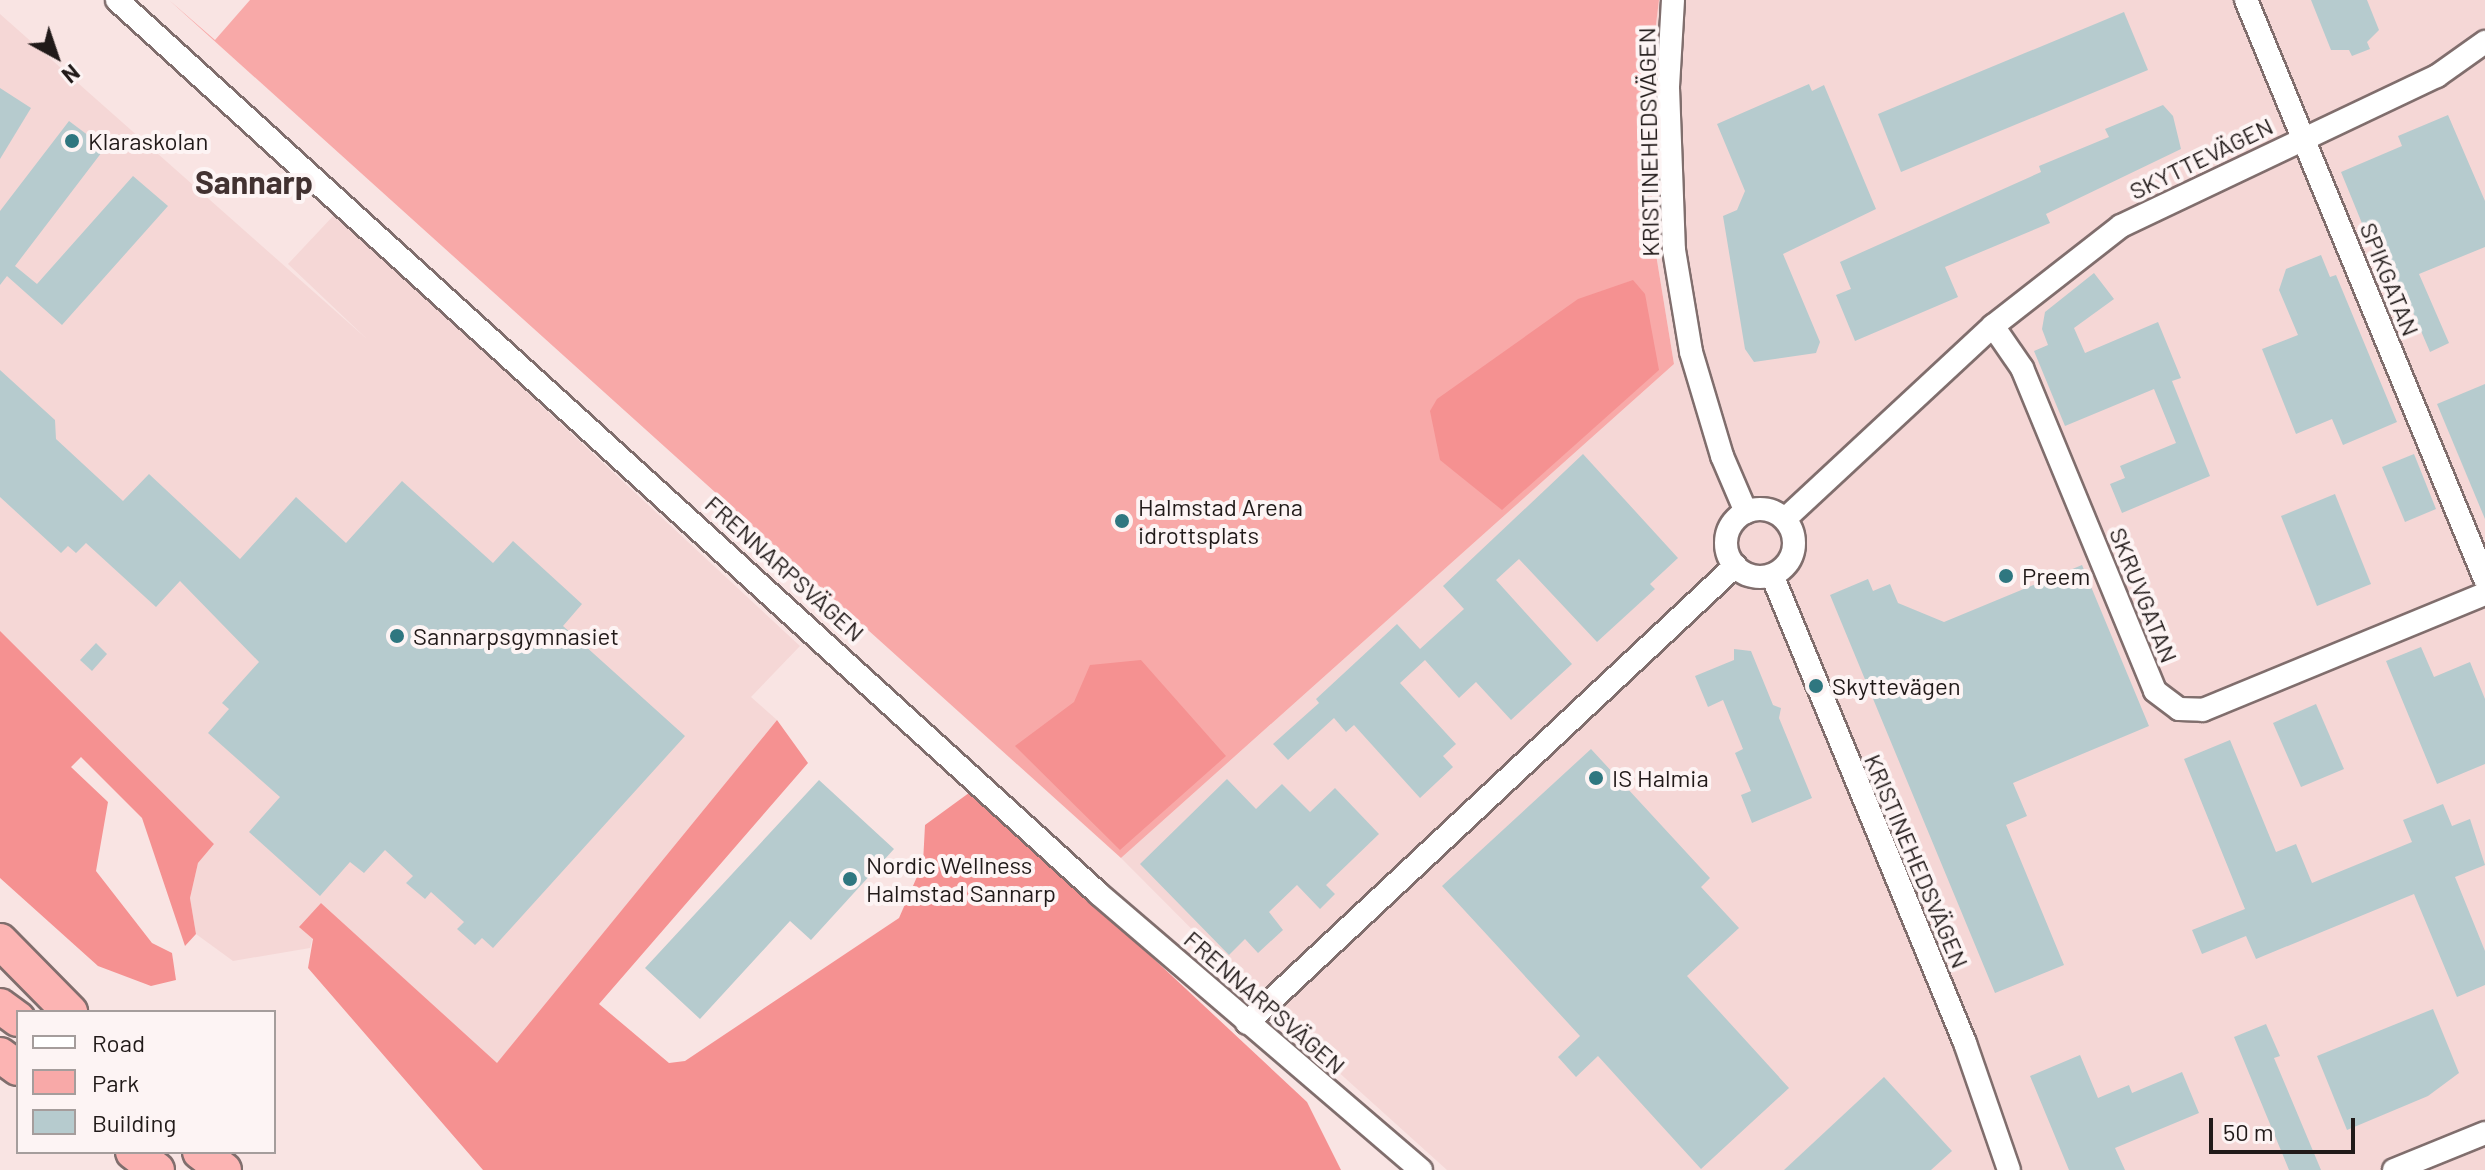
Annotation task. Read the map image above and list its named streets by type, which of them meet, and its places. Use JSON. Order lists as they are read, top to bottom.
{
  "streets": {
    "street": [
      "KRISTINEHEDSVÄGEN",
      "SKYTTEVÄGEN",
      "SPIKGATAN",
      "FRENNARPSVÄGEN",
      "SKRUVGATAN"
    ]
  },
  "crossings": [
    ["KRISTINEHEDSVÄGEN", "SKYTTEVÄGEN"],
    ["SKYTTEVÄGEN", "SPIKGATAN"],
    ["SKYTTEVÄGEN", "SKRUVGATAN"]
  ],
  "districts": ["Sannarp"],
  "places": [
    "Klaraskolan",
    "Halmstad Arena idrottsplats",
    "Preem",
    "Sannarpsgymnasiet",
    "Skyttevägen",
    "IS Halmia",
    "Nordic Wellness Halmstad Sannarp"
  ],
  "legend": ["Road", "Park", "Building"],
  "scale_bar": "50 m",
  "north": "bottom right"
}
